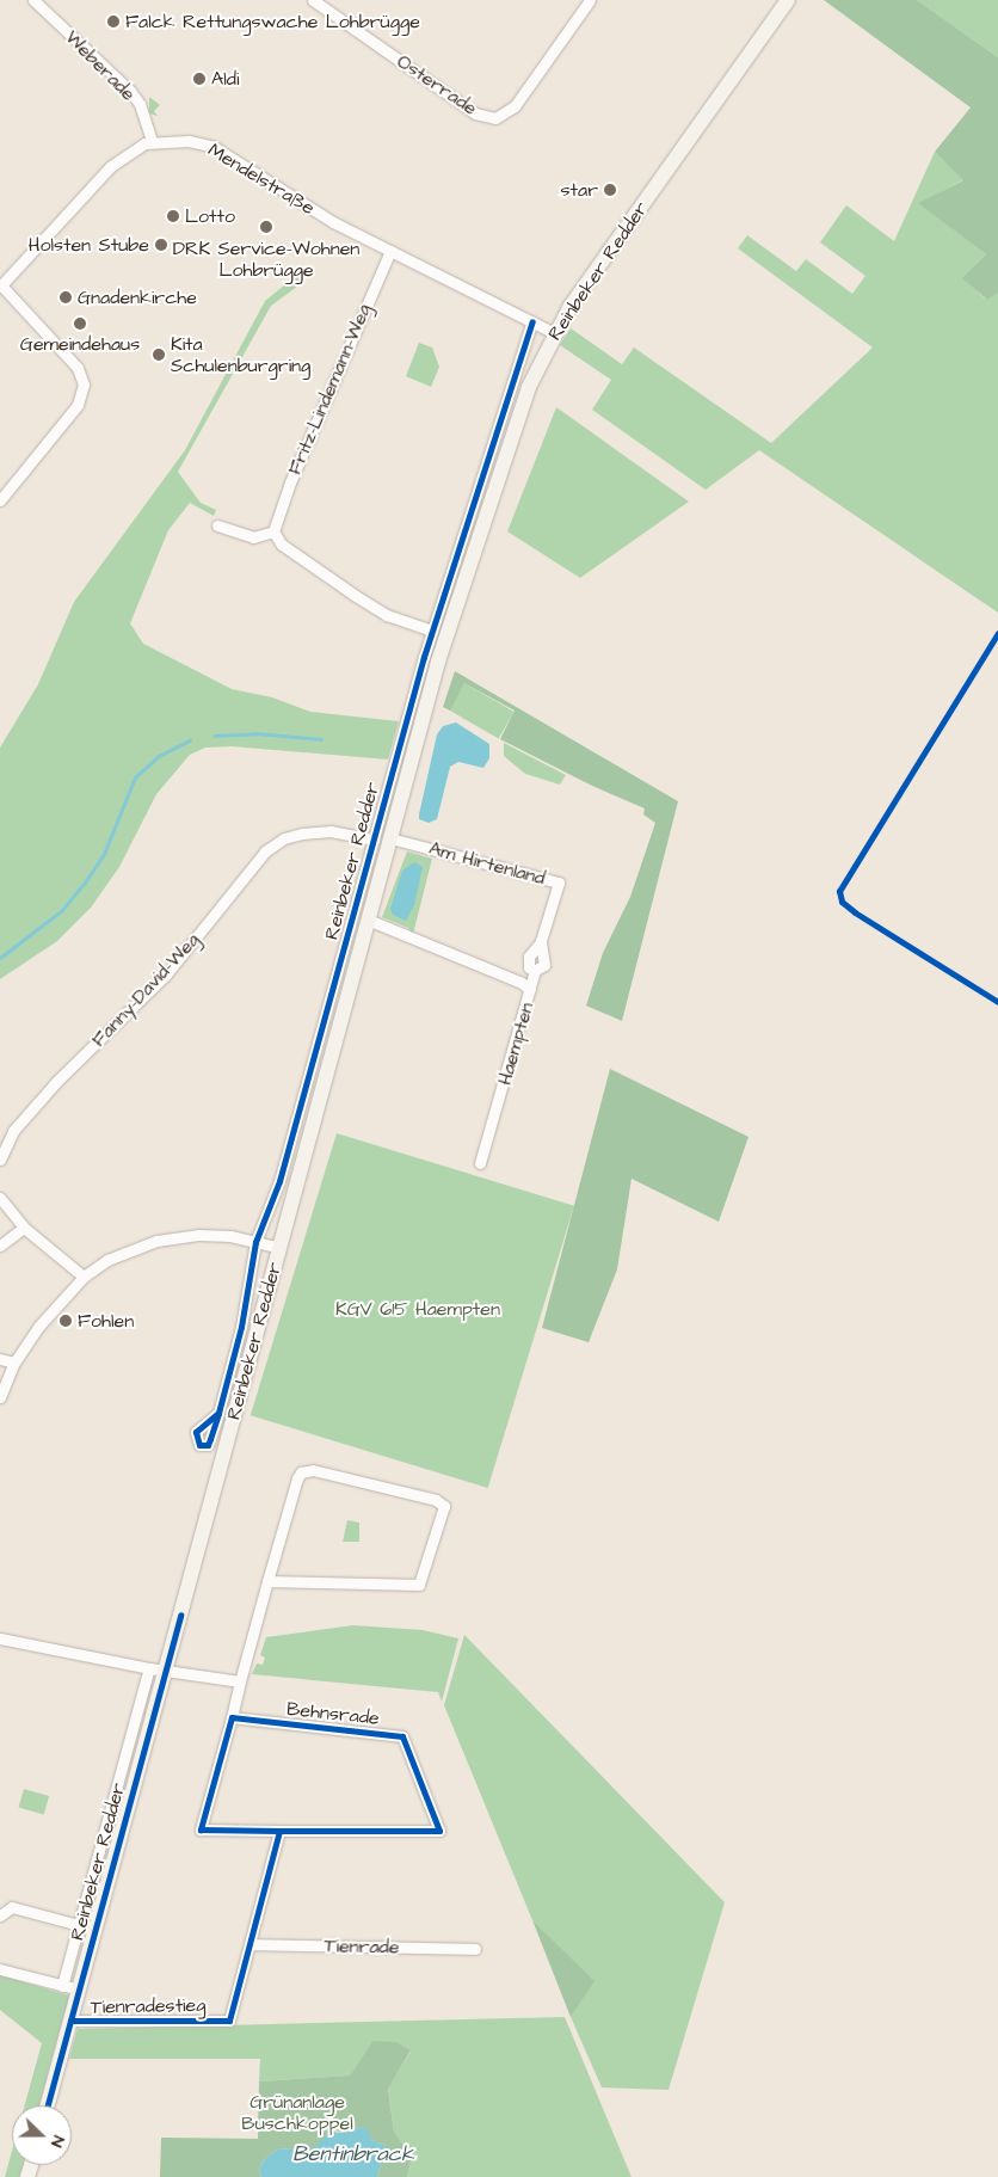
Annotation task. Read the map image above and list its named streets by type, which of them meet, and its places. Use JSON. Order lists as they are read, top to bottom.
{
  "streets": {
    "main road": ["Reinbeker Redder"],
    "street": [
      "Weberade",
      "Osterrade",
      "Mendelstraße",
      "Fritz-Lindemann-Weg",
      "Am Hirtenland",
      "Fanny-David-Weg",
      "Haempten",
      "Behnsrade",
      "Tienrade",
      "Tienradestieg"
    ]
  },
  "crossings": [
    ["Weberade", "Mendelstraße"],
    ["Mendelstraße", "Reinbeker Redder"],
    ["Mendelstraße", "Fritz-Lindemann-Weg"],
    ["Reinbeker Redder", "Am Hirtenland"],
    ["Reinbeker Redder", "Fanny-David-Weg"],
    ["Reinbeker Redder", "Haempten"],
    ["Reinbeker Redder", "Tienradestieg"],
    ["Am Hirtenland", "Haempten"],
    ["Behnsrade", "Tienradestieg"],
    ["Tienrade", "Tienradestieg"]
  ],
  "water": ["Bentinbrack"],
  "parks": ["KGV 615 Haempten", "Grünanlage Buschkoppel"],
  "places": [
    "Falck Rettungswache Lohbrügge",
    "Aldi",
    "star",
    "Lotto",
    "DRK Service-Wohnen Lohbrügge",
    "Holsten Stube",
    "Gnadenkirche",
    "Gemeindehaus",
    "Kita Schulenburgring",
    "Fohlen"
  ],
  "north": "right"
}
